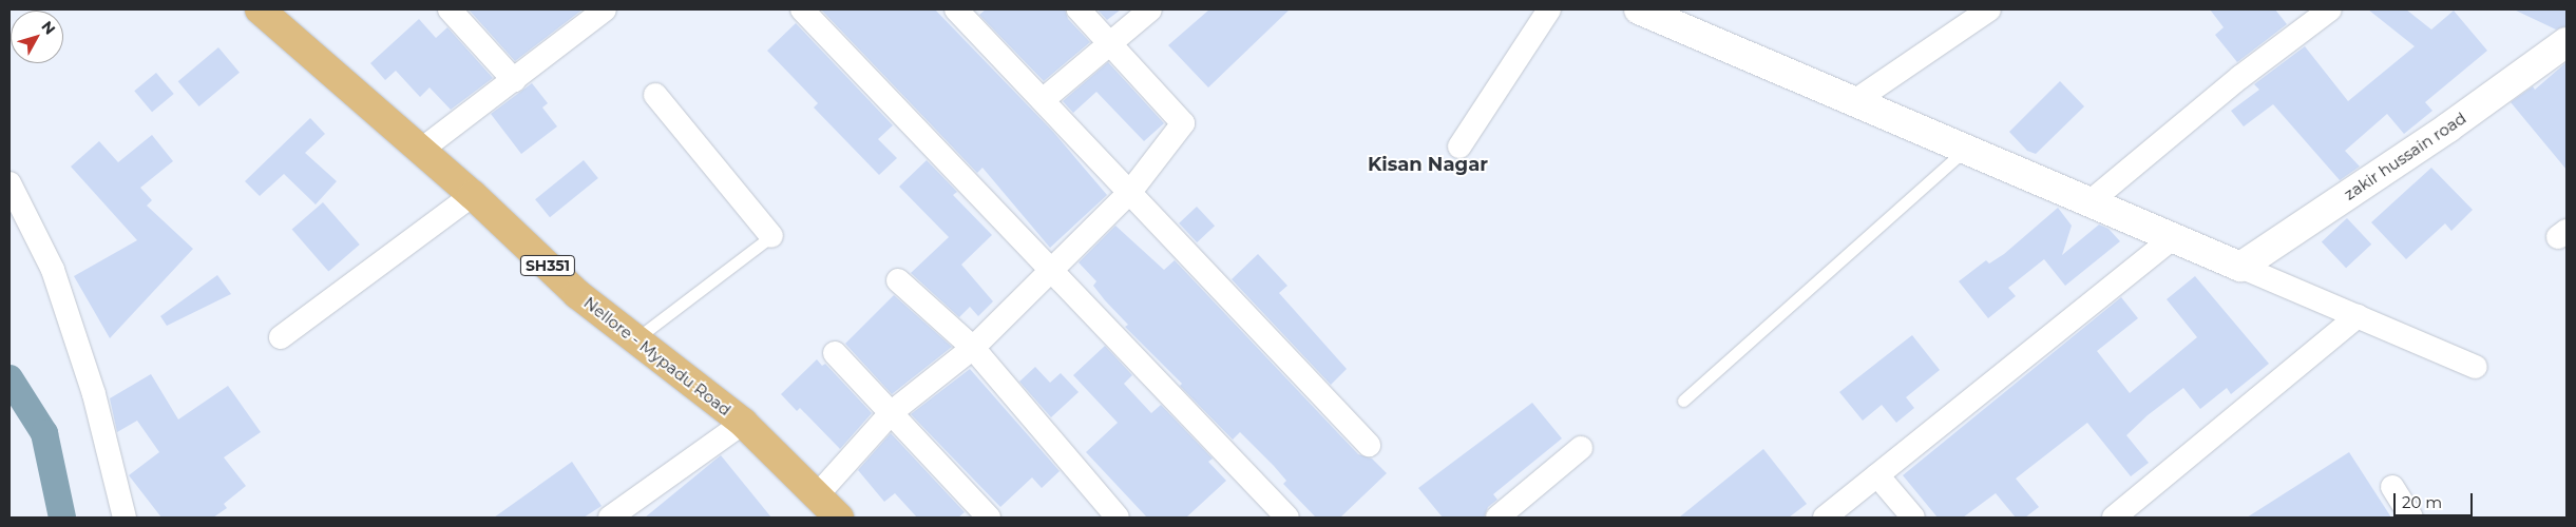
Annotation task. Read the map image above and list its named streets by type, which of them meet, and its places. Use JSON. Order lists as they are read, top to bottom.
{
  "streets": {
    "main road": ["SH351", "Nellore - Mypadu Road"],
    "street": ["zakir hussain road"]
  },
  "districts": ["Kisan Nagar"],
  "scale_bar": "20 m",
  "north": "top right"
}
